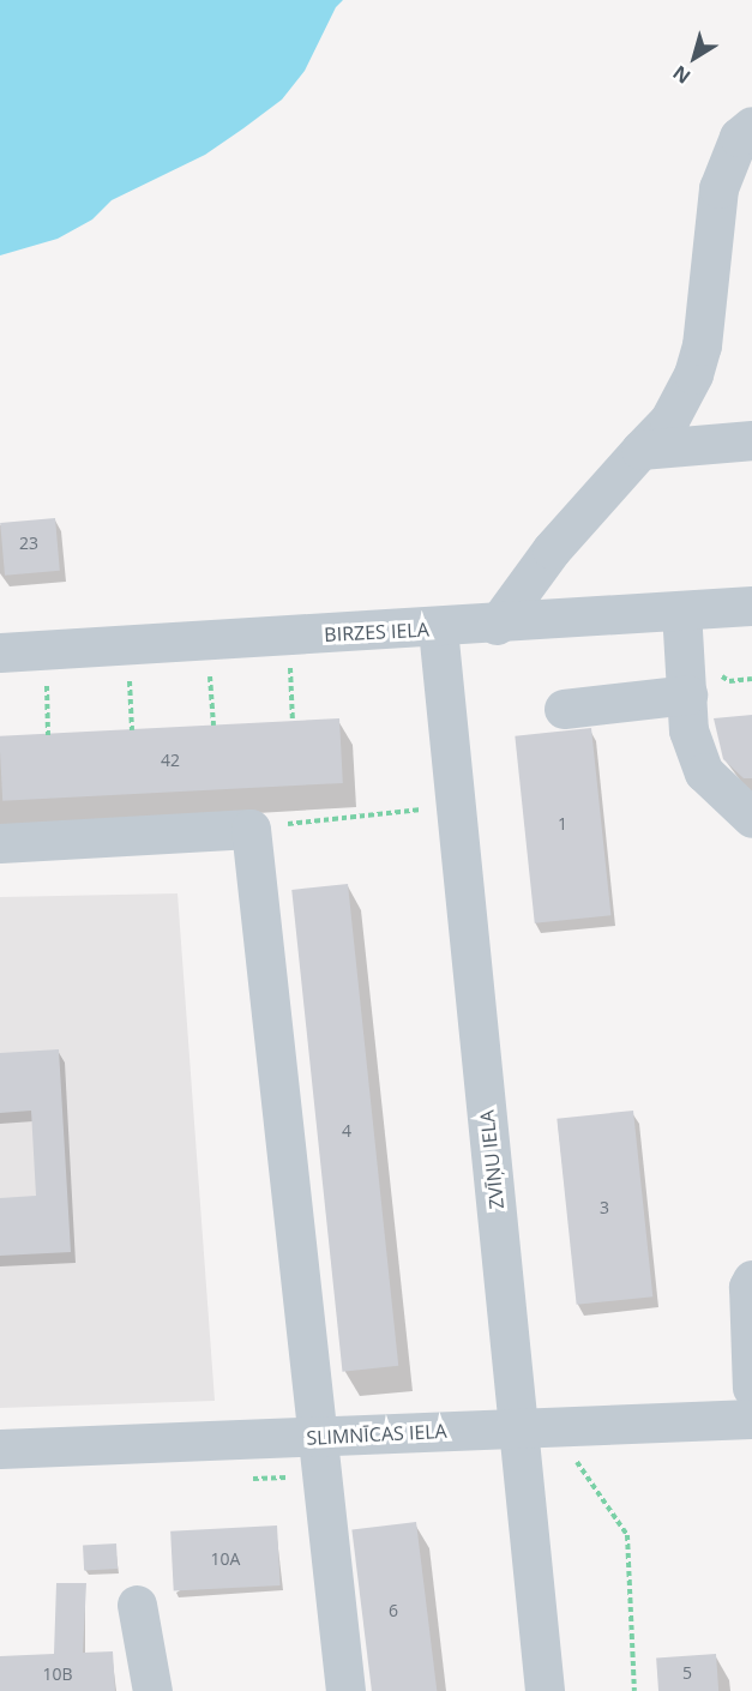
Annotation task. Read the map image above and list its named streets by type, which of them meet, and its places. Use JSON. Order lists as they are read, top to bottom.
{
  "streets": {
    "street": ["BIRZES IELA", "ZVĪŅU IELA", "SLIMNĪCAS IELA"]
  },
  "crossings": [
    ["BIRZES IELA", "ZVĪŅU IELA"],
    ["ZVĪŅU IELA", "SLIMNĪCAS IELA"]
  ],
  "house_numbers": [
    "23",
    "42",
    "1",
    "4",
    "3",
    "10A",
    "6",
    "5",
    "10B"
  ],
  "north": "bottom left"
}
